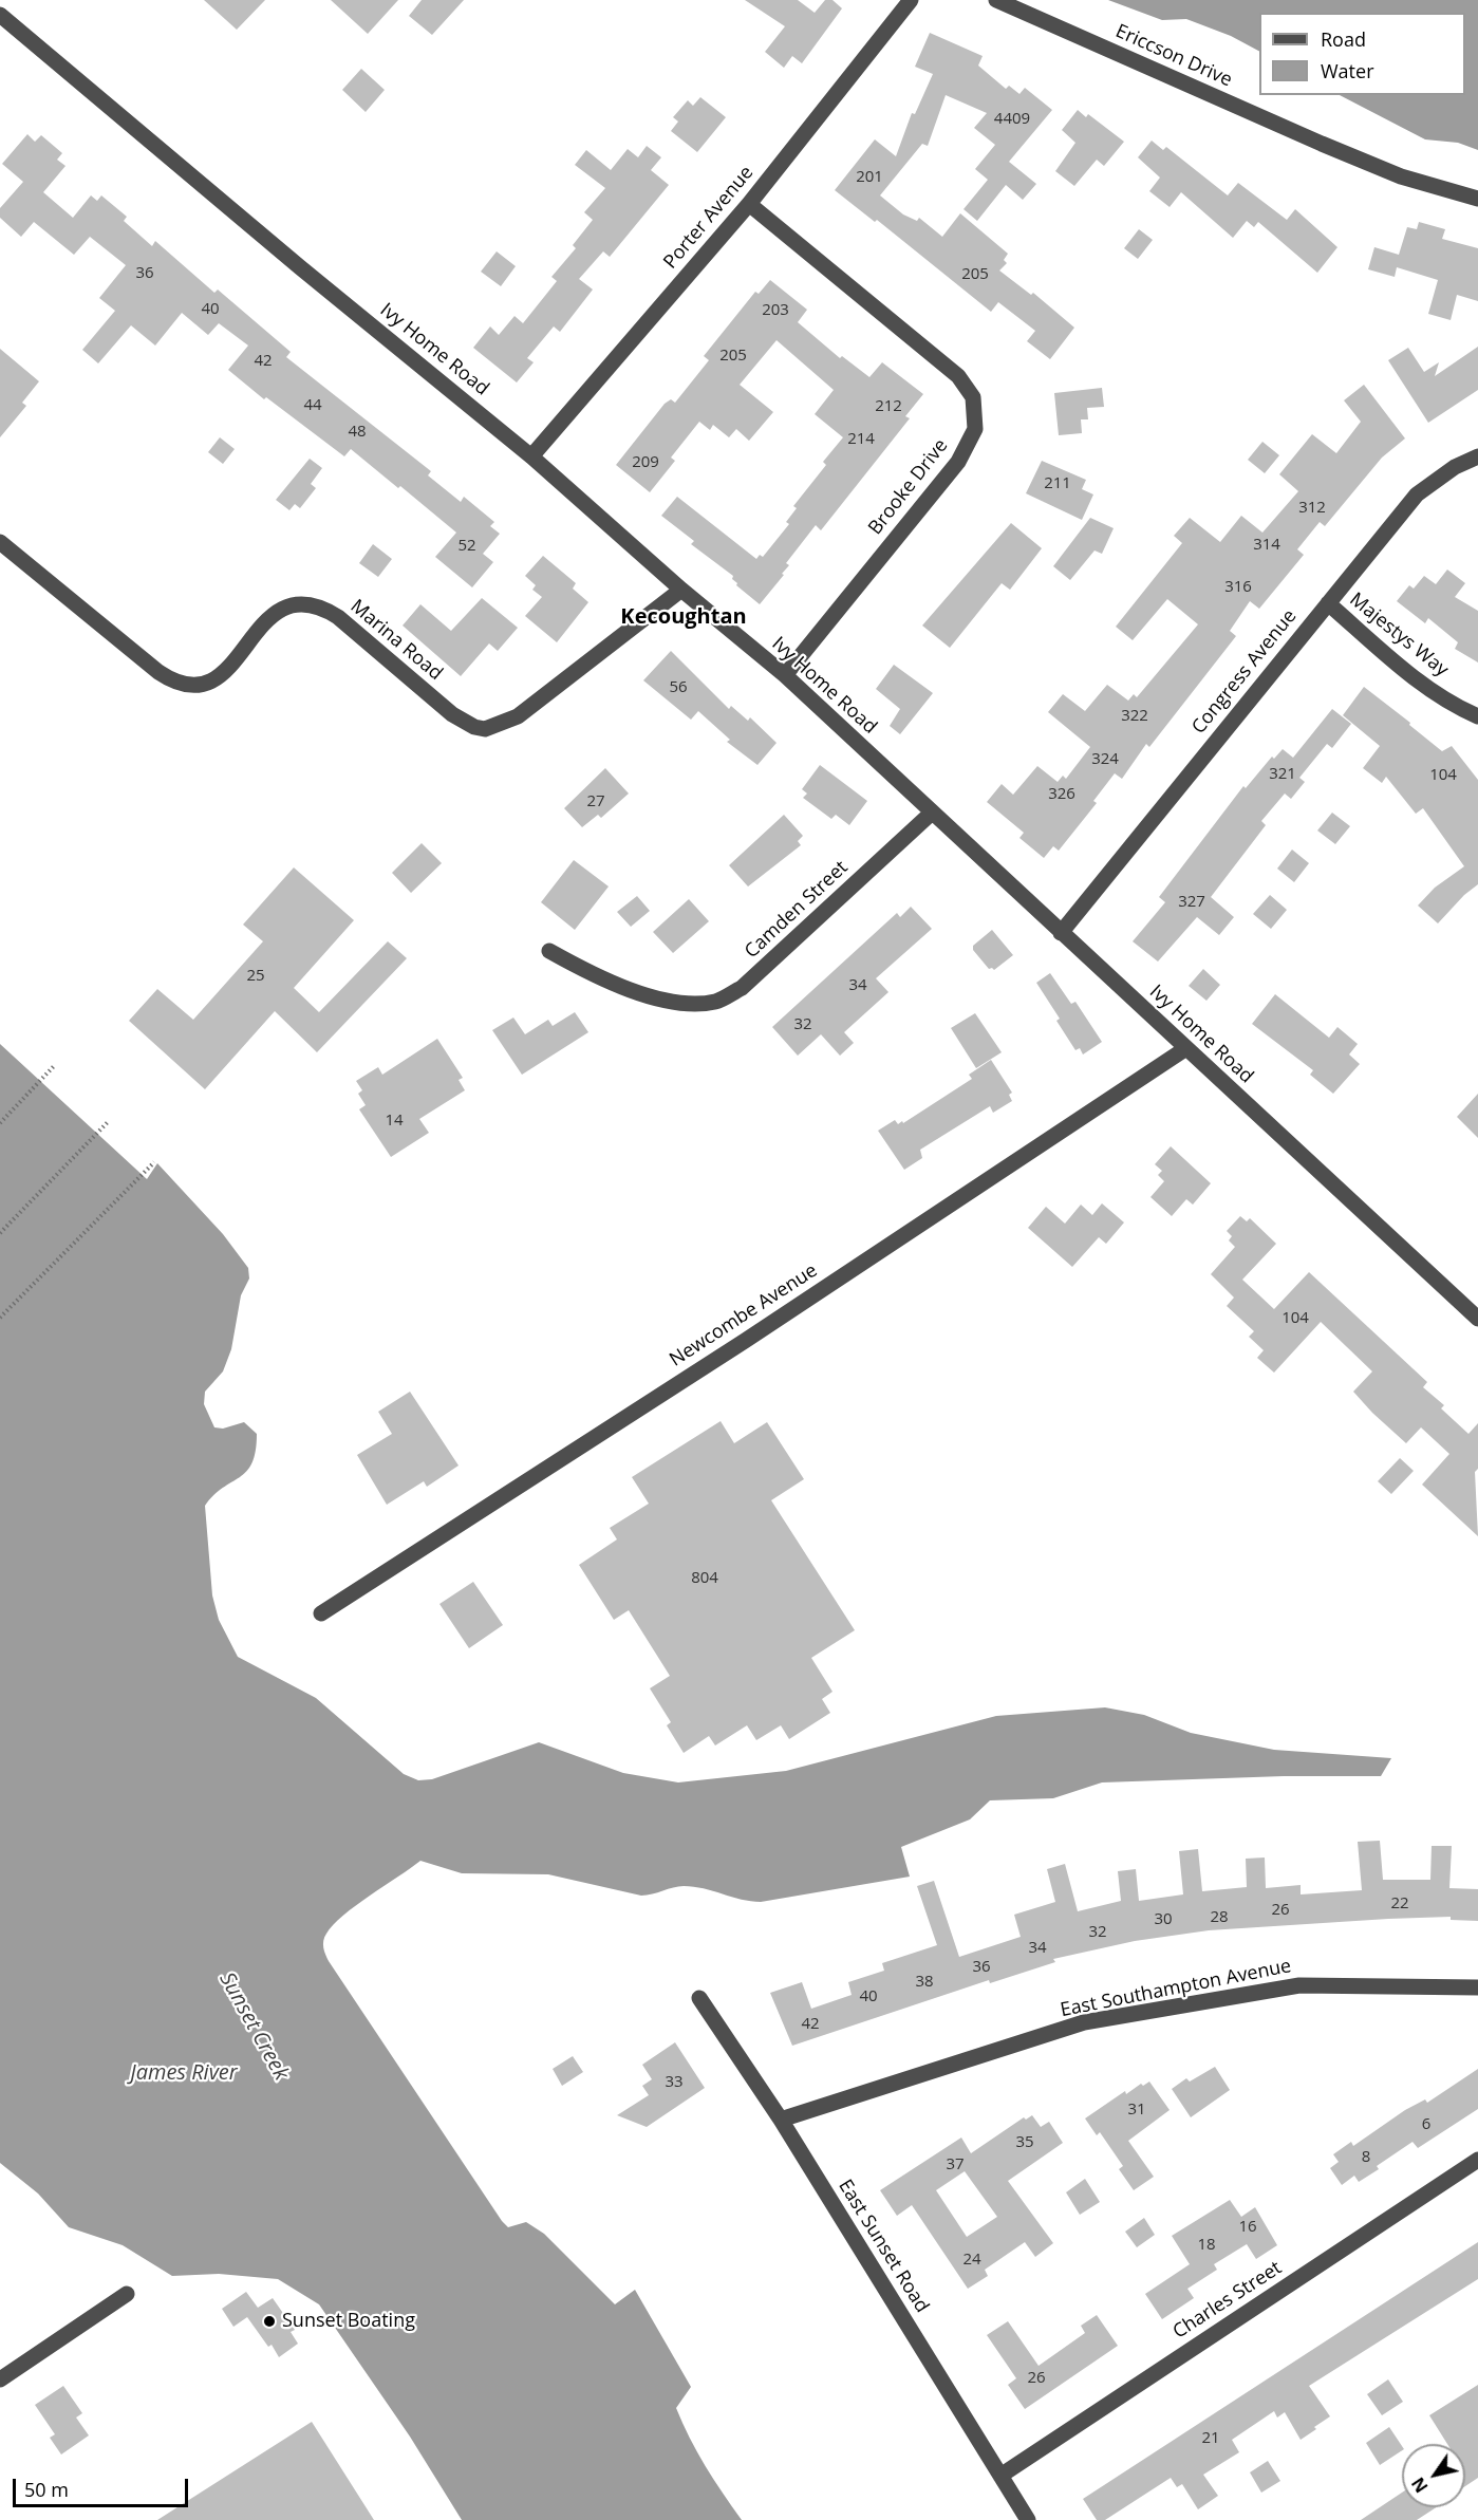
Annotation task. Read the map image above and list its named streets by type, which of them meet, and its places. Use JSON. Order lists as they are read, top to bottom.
{
  "streets": {
    "street": [
      "Ericcson Drive",
      "Porter Avenue",
      "Ivy Home Road",
      "Brooke Drive",
      "Majestys Way",
      "Marina Road",
      "Congress Avenue",
      "Camden Street",
      "Newcombe Avenue",
      "East Southampton Avenue",
      "East Sunset Road",
      "Charles Street"
    ]
  },
  "crossings": [
    ["Porter Avenue", "Ivy Home Road"],
    ["Porter Avenue", "Brooke Drive"],
    ["Ivy Home Road", "Brooke Drive"],
    ["Ivy Home Road", "Marina Road"],
    ["Ivy Home Road", "Congress Avenue"],
    ["Ivy Home Road", "Camden Street"],
    ["Ivy Home Road", "Newcombe Avenue"],
    ["Majestys Way", "Congress Avenue"],
    ["East Southampton Avenue", "East Sunset Road"],
    ["East Sunset Road", "Charles Street"]
  ],
  "districts": ["Kecoughtan"],
  "water": ["Sunset Creek", "James River"],
  "places": ["Sunset Boating"],
  "house_numbers": [
    "4409",
    "201",
    "36",
    "205",
    "40",
    "203",
    "205",
    "42",
    "44",
    "212",
    "48",
    "214",
    "209",
    "211",
    "312",
    "314",
    "52",
    "316",
    "56",
    "322",
    "324",
    "321",
    "104",
    "326",
    "27",
    "327",
    "25",
    "34",
    "32",
    "14",
    "104",
    "804",
    "22",
    "26",
    "28",
    "30",
    "32",
    "34",
    "36",
    "38",
    "40",
    "42",
    "33",
    "31",
    "6",
    "35",
    "8",
    "37",
    "16",
    "18",
    "24",
    "26",
    "21"
  ],
  "legend": ["Road", "Water"],
  "scale_bar": "50 m",
  "north": "bottom left"
}
